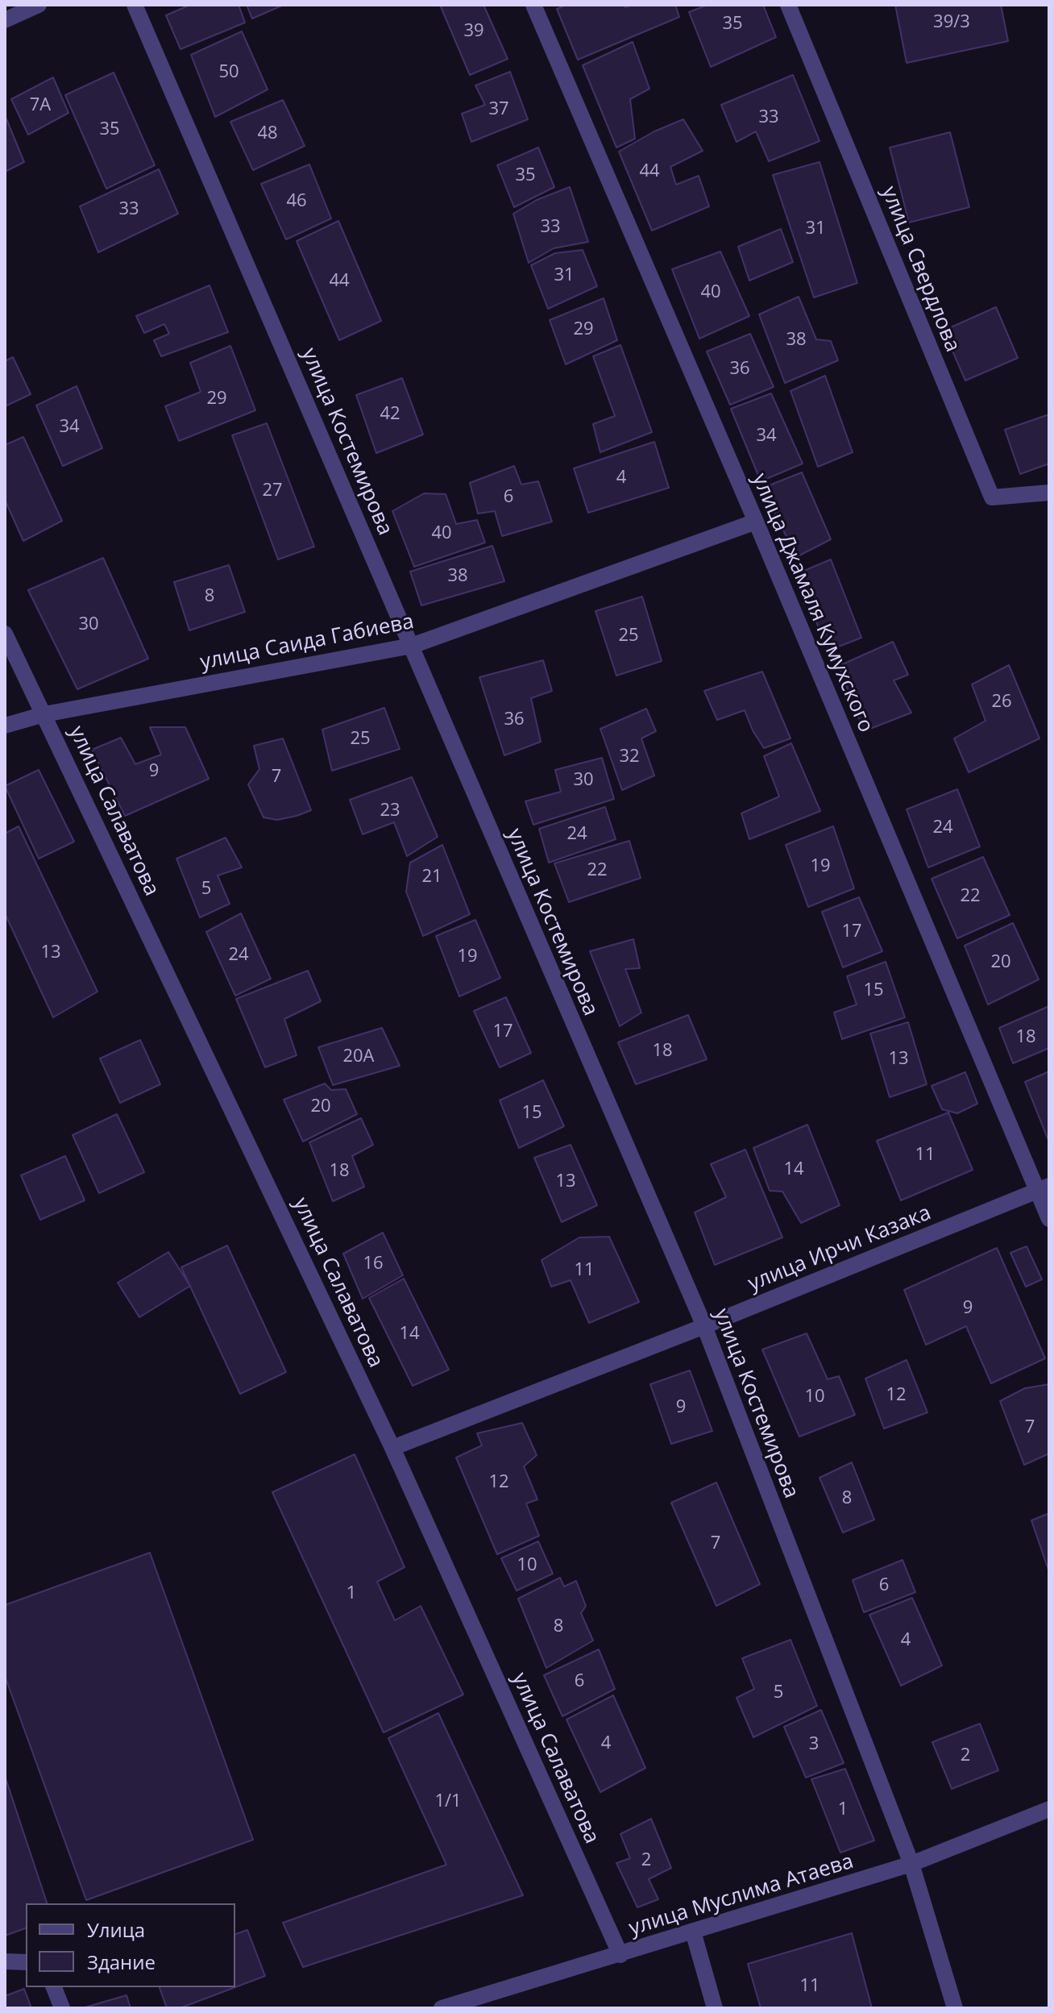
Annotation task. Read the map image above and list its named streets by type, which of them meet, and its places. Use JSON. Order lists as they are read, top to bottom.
{
  "streets": {
    "street": [
      "улица Свердлова",
      "улица Костемирова",
      "улица Джамаля Кумухского",
      "улица Саида Габиева",
      "улица Салаватова",
      "улица Ирчи Казака",
      "улица Муслима Атаева"
    ]
  },
  "crossings": [
    ["улица Костемирова", "улица Саида Габиева"],
    ["улица Костемирова", "улица Ирчи Казака"],
    ["улица Костемирова", "улица Муслима Атаева"],
    ["улица Джамаля Кумухского", "улица Саида Габиева"],
    ["улица Джамаля Кумухского", "улица Ирчи Казака"],
    ["улица Саида Габиева", "улица Салаватова"],
    ["улица Салаватова", "улица Ирчи Казака"],
    ["улица Салаватова", "улица Муслима Атаева"]
  ],
  "house_numbers": [
    "39/3",
    "35",
    "39",
    "50",
    "7А",
    "37",
    "33",
    "35",
    "48",
    "44",
    "35",
    "46",
    "33",
    "33",
    "31",
    "31",
    "44",
    "40",
    "29",
    "38",
    "36",
    "29",
    "42",
    "34",
    "34",
    "4",
    "27",
    "6",
    "40",
    "38",
    "8",
    "30",
    "25",
    "26",
    "36",
    "25",
    "32",
    "9",
    "7",
    "30",
    "23",
    "24",
    "24",
    "19",
    "22",
    "21",
    "5",
    "22",
    "17",
    "13",
    "24",
    "19",
    "20",
    "15",
    "17",
    "18",
    "18",
    "20А",
    "13",
    "20",
    "15",
    "11",
    "14",
    "18",
    "13",
    "16",
    "11",
    "9",
    "14",
    "12",
    "10",
    "9",
    "7",
    "12",
    "8",
    "7",
    "10",
    "6",
    "1",
    "8",
    "4",
    "6",
    "5",
    "4",
    "3",
    "2",
    "1/1",
    "1",
    "2",
    "11"
  ],
  "legend": ["Улица", "Здание"]
}
